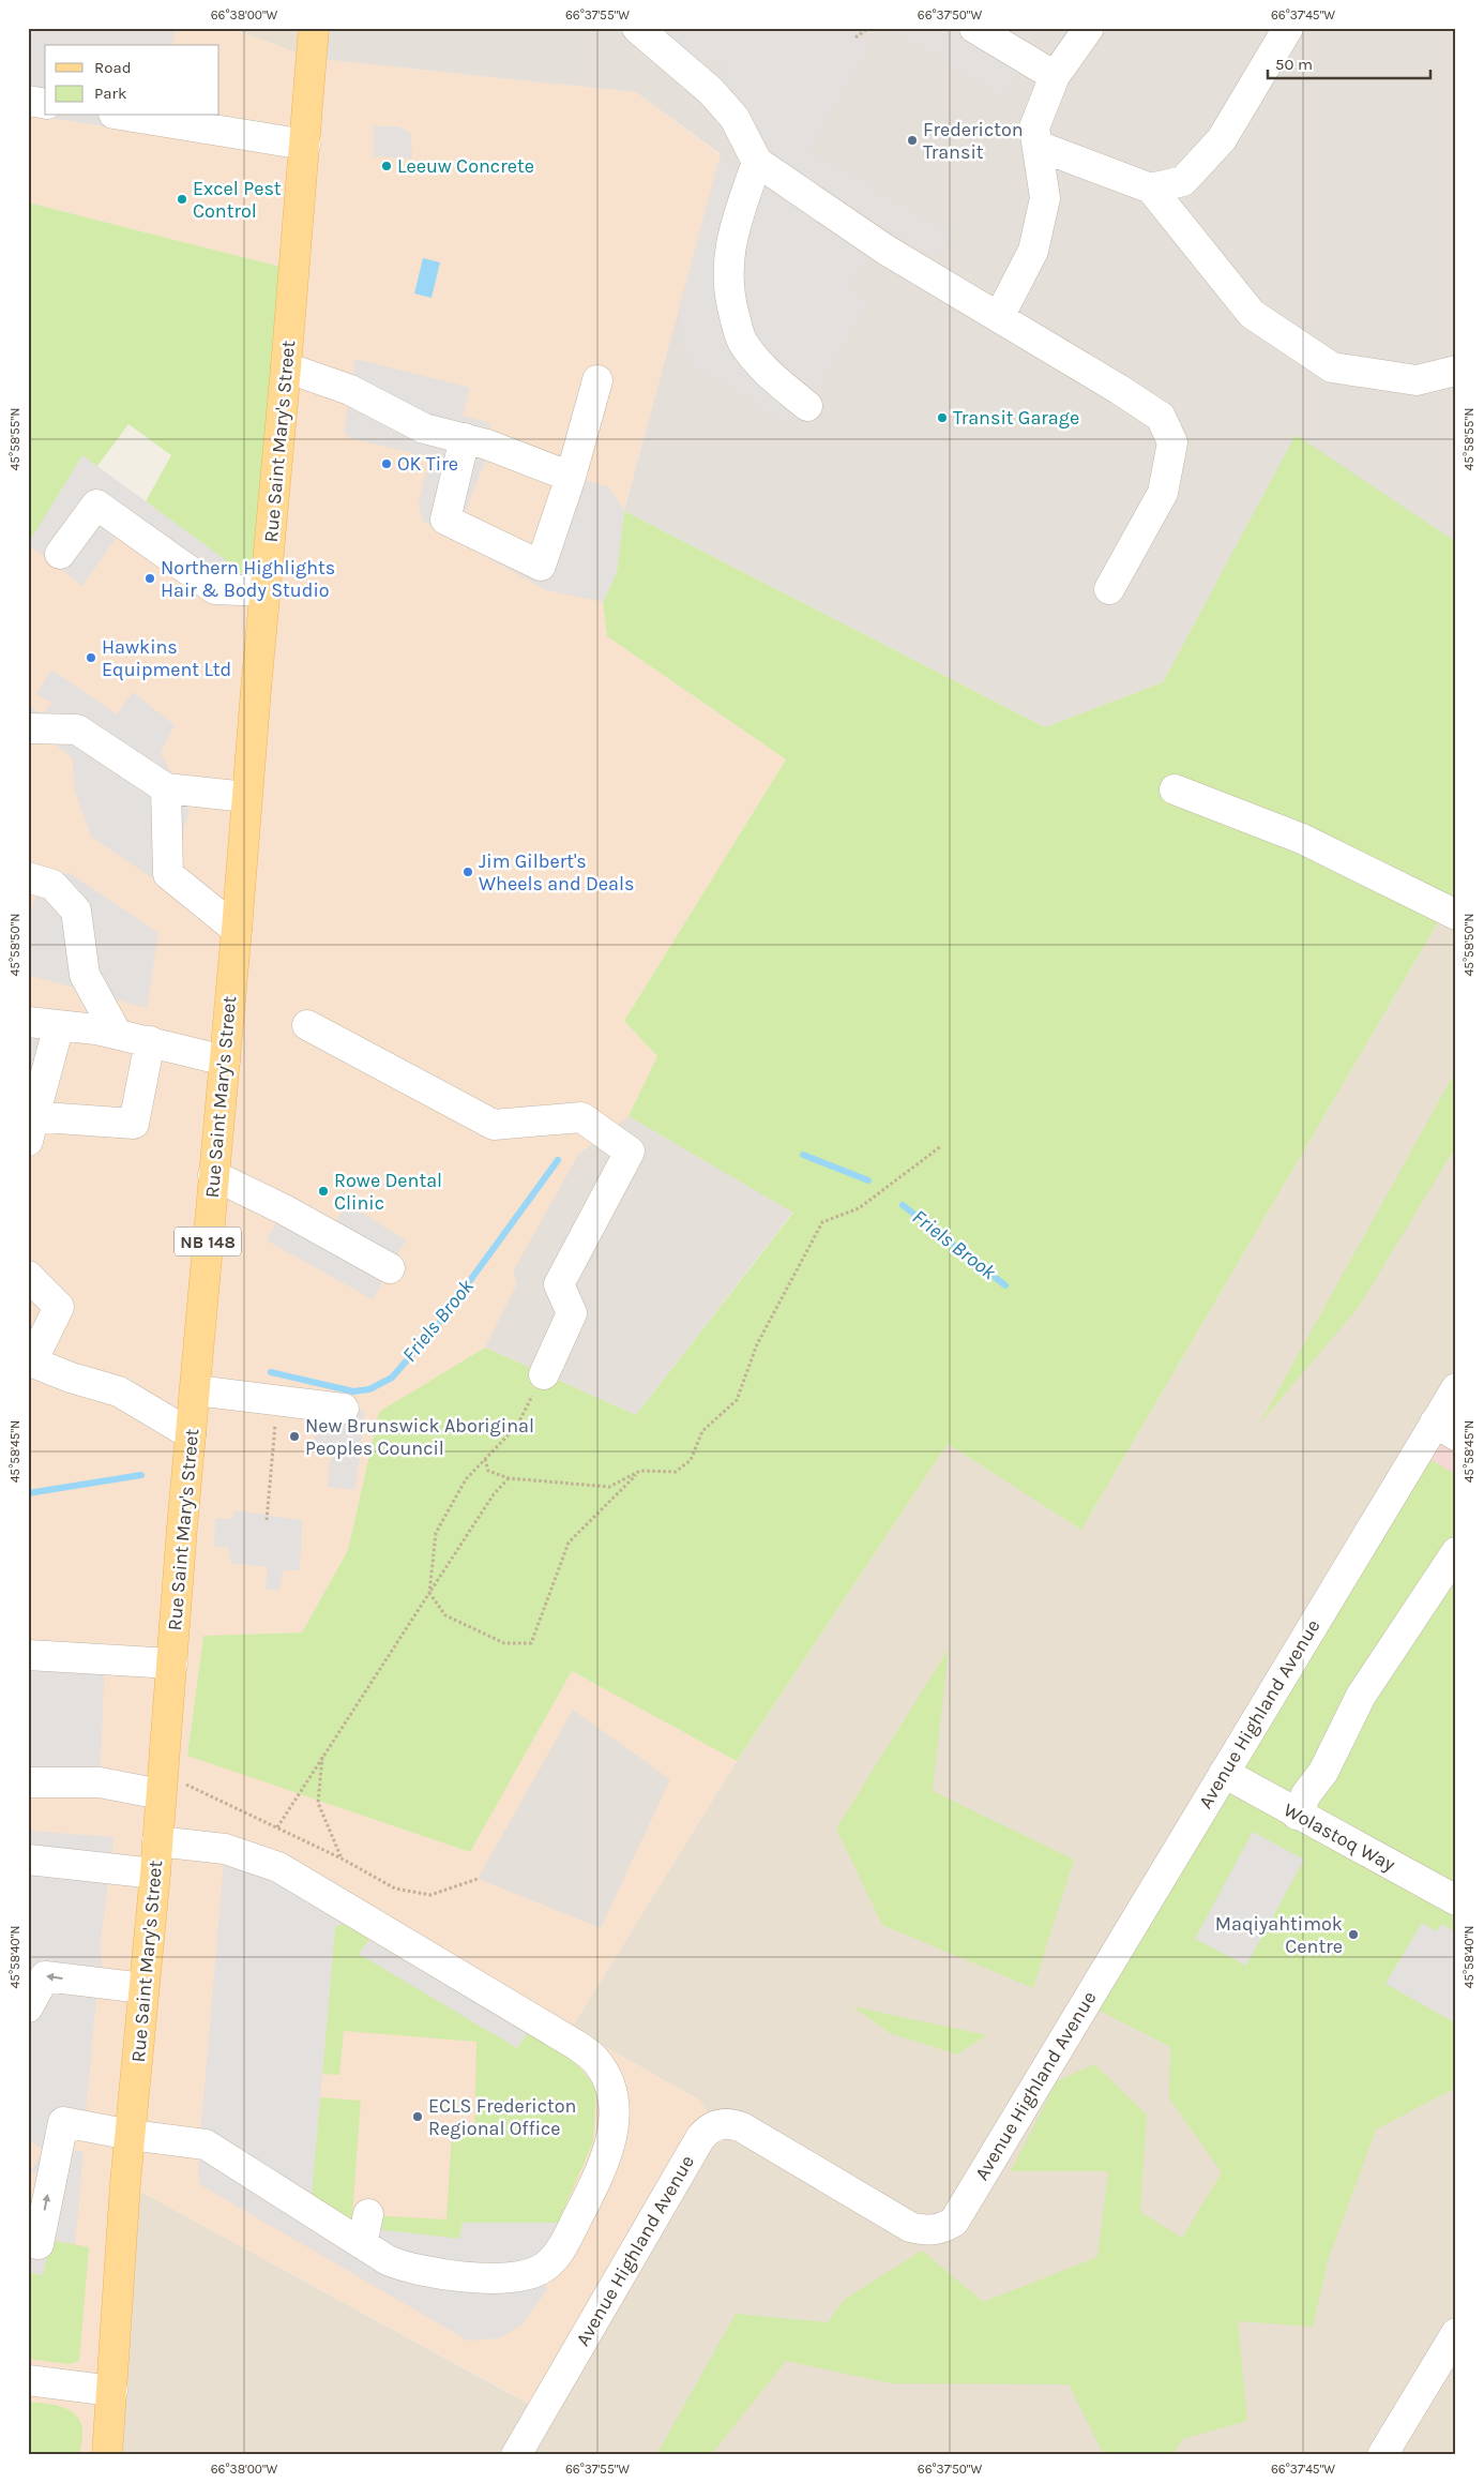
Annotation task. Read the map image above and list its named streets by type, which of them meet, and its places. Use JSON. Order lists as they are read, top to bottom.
{
  "streets": {
    "main road": ["Rue Saint Mary's Street", "NB 148"],
    "street": ["Avenue Highland Avenue", "Wolastoq Way"]
  },
  "crossings": [
    ["Avenue Highland Avenue", "Wolastoq Way"]
  ],
  "water": ["Friels Brook"],
  "places": [
    "Fredericton Transit",
    "Leeuw Concrete",
    "Excel Pest Control",
    "Transit Garage",
    "OK Tire",
    "Northern Highlights Hair & Body Studio",
    "Hawkins Equipment Ltd",
    "Jim Gilbert's Wheels and Deals",
    "Rowe Dental Clinic",
    "New Brunswick Aboriginal Peoples Council",
    "Maqiyahtimok Centre",
    "ECLS Fredericton Regional Office"
  ],
  "legend": ["Road", "Park"],
  "scale_bar": "50 m",
  "coordinates": [
    "66°38'00\"W",
    "66°37'55\"W",
    "66°37'50\"W",
    "66°37'45\"W",
    "45°58'55\"N",
    "45°58'50\"N",
    "45°58'45\"N",
    "45°58'40\"N"
  ]
}
